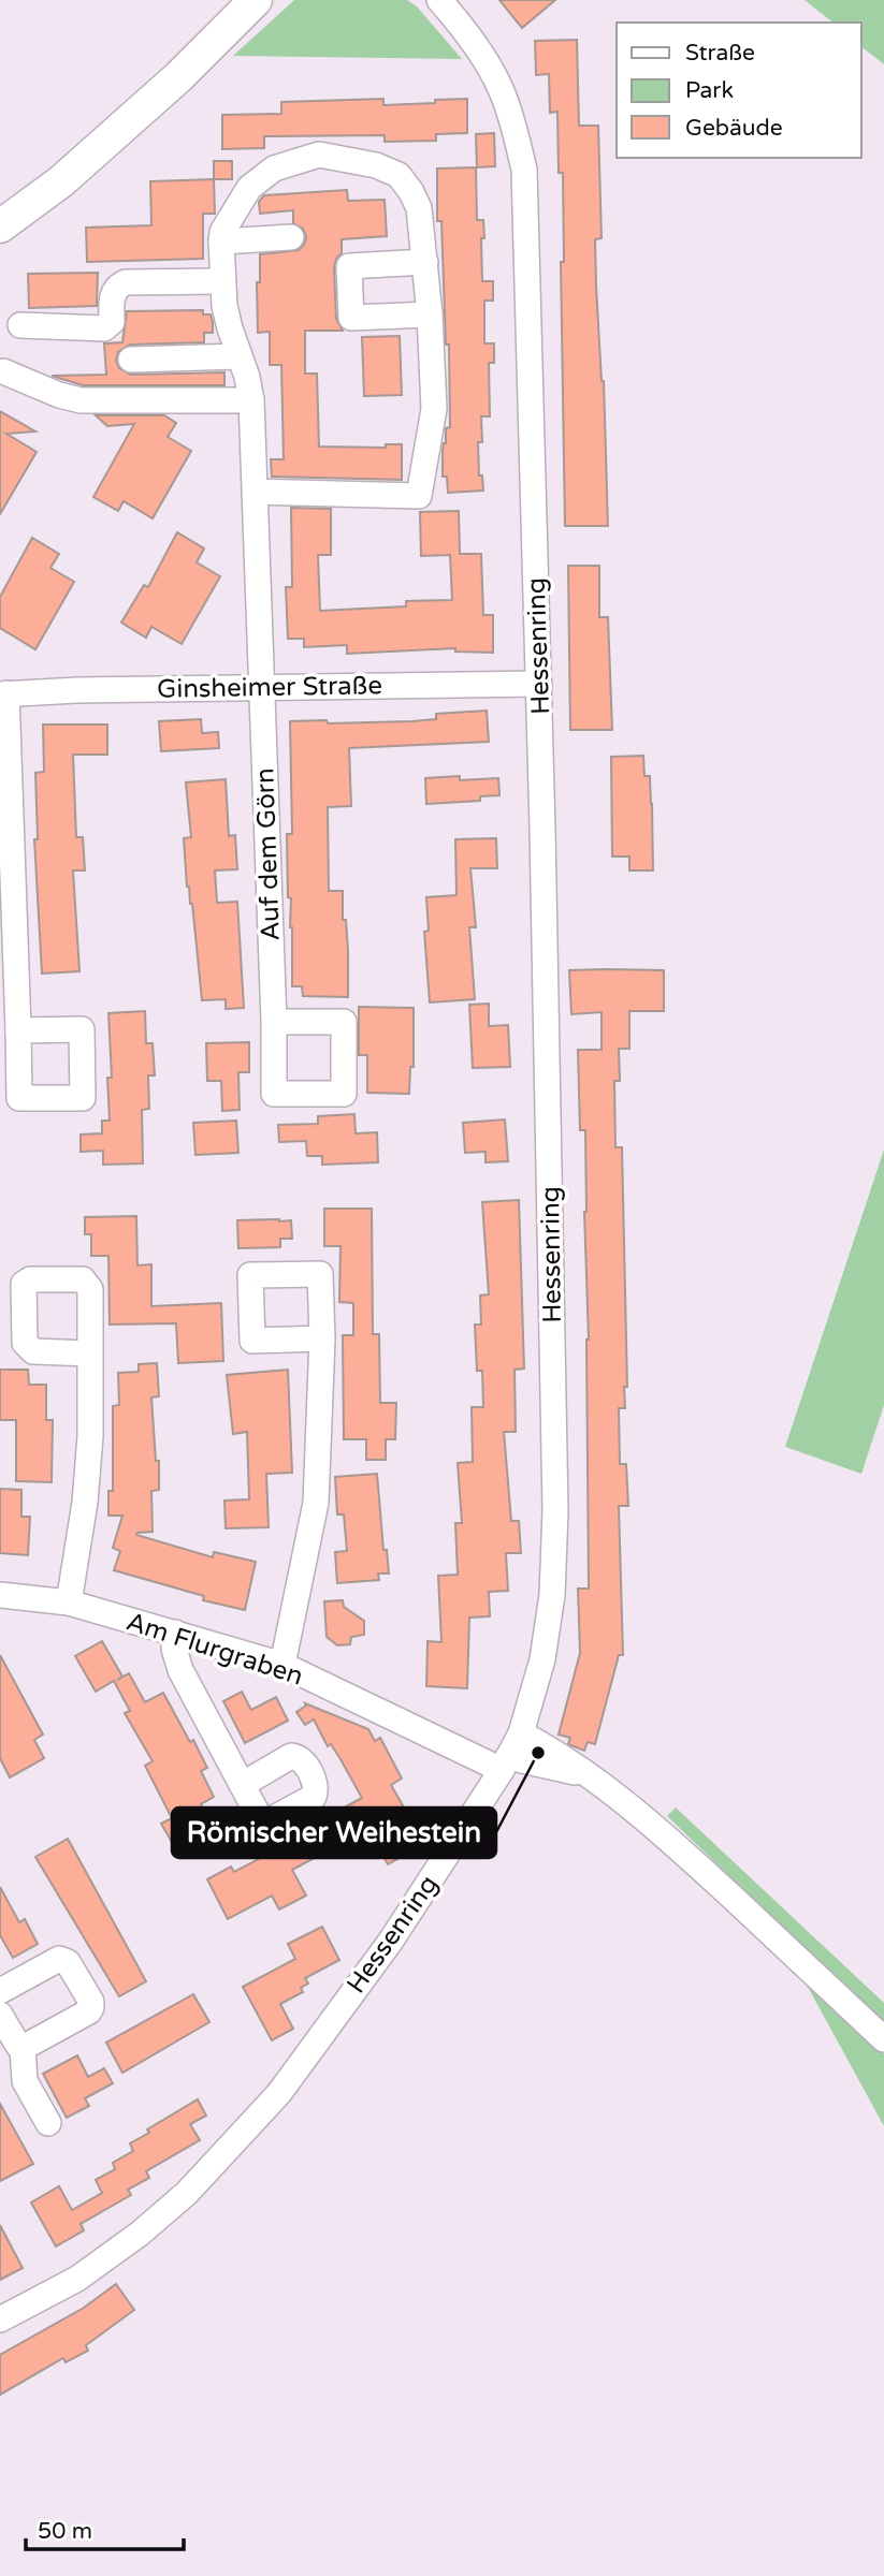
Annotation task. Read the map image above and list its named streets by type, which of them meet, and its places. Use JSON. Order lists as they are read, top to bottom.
{
  "streets": {
    "street": [
      "Hessenring",
      "Ginsheimer Straße",
      "Auf dem Görn",
      "Am Flurgraben"
    ]
  },
  "crossings": [
    ["Hessenring", "Ginsheimer Straße"],
    ["Hessenring", "Am Flurgraben"],
    ["Ginsheimer Straße", "Auf dem Görn"]
  ],
  "places": ["Römischer Weihestein"],
  "legend": ["Straße", "Park", "Gebäude"],
  "scale_bar": "50 m"
}
